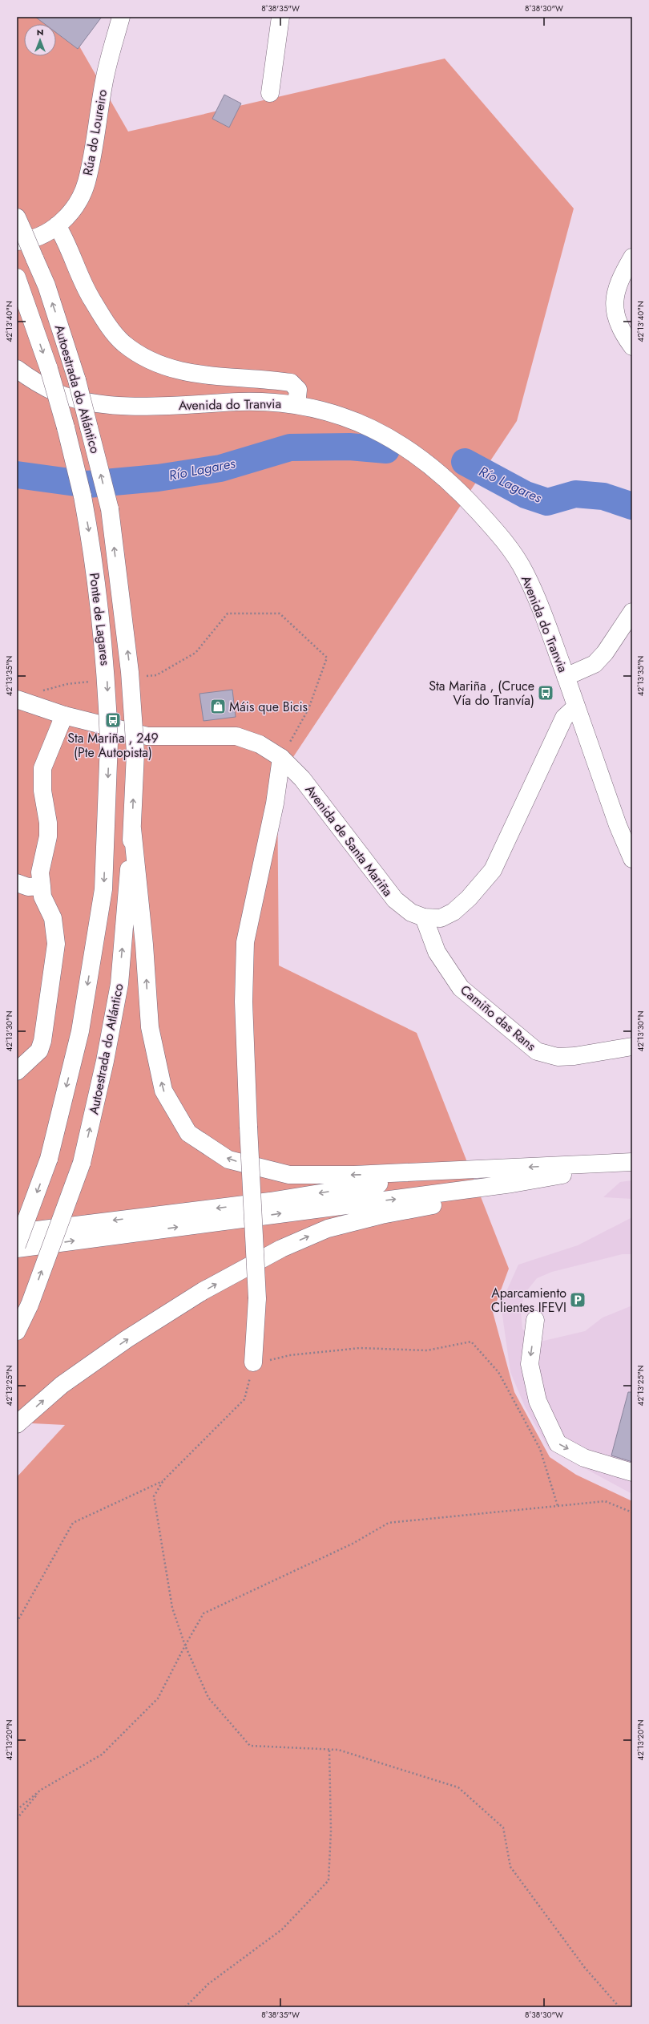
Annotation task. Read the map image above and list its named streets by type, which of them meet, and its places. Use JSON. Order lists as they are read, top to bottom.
{
  "streets": {
    "main road": [
      "Rúa do Loureiro",
      "Autoestrada do Atlántico",
      "Avenida do Tranvia",
      "Ponte de Lagares",
      "Avenida de Santa Mariña",
      "Camiño das Rans"
    ]
  },
  "crossings": [
    ["Autoestrada do Atlántico", "Ponte de Lagares"],
    ["Avenida do Tranvia", "Avenida de Santa Mariña"],
    ["Avenida de Santa Mariña", "Camiño das Rans"]
  ],
  "water": ["Río Lagares"],
  "places": {
    "bus stop": ["Sta Mariña , (Cruce Vía do Tranvía)", "Sta Mariña , 249 (Pte Autopista)"],
    "shop": ["Máis que Bicis"],
    "parking": ["Aparcamiento Clientes IFEVI"]
  },
  "north": "top",
  "coordinates": [
    "8°38'35\"W",
    "8°38'30\"W",
    "42°13'40\"N",
    "42°13'35\"N",
    "42°13'30\"N",
    "42°13'25\"N",
    "42°13'20\"N"
  ]
}
